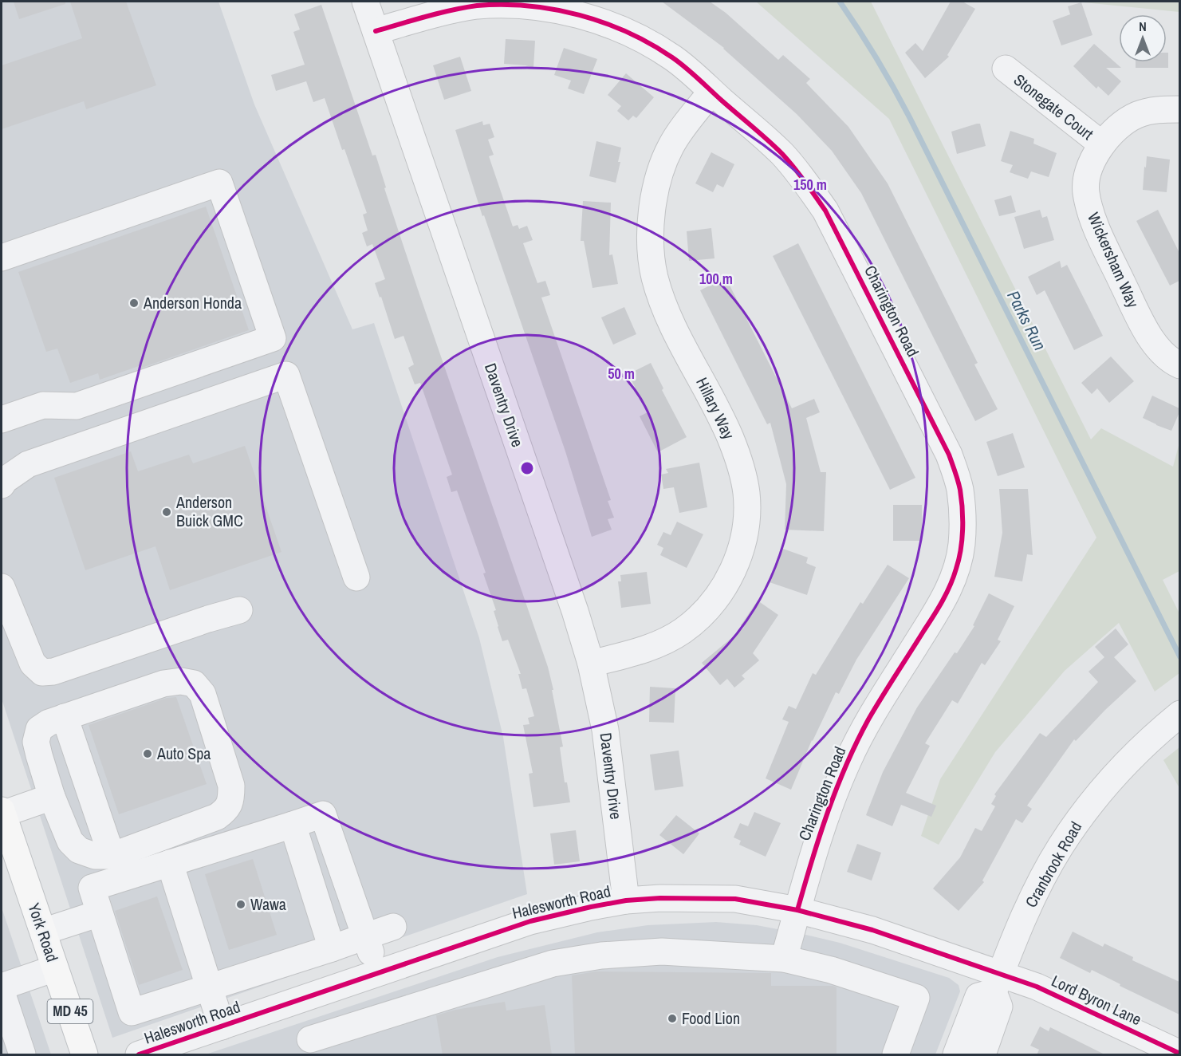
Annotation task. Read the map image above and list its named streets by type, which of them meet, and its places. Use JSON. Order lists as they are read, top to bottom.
{
  "streets": {
    "main road": ["York Road", "MD 45"],
    "street": [
      "Stonegate Court",
      "Wickersham Way",
      "Charington Road",
      "Daventry Drive",
      "Hillary Way",
      "Cranbrook Road",
      "Halesworth Road",
      "Lord Byron Lane"
    ]
  },
  "crossings": [
    ["Stonegate Court", "Wickersham Way"],
    ["Charington Road", "Daventry Drive"],
    ["Charington Road", "Hillary Way"],
    ["Charington Road", "Halesworth Road"],
    ["Daventry Drive", "Hillary Way"],
    ["Daventry Drive", "Halesworth Road"],
    ["Cranbrook Road", "Halesworth Road"],
    ["Cranbrook Road", "Lord Byron Lane"],
    ["Halesworth Road", "Lord Byron Lane"]
  ],
  "water": ["Parks Run"],
  "places": [
    "Anderson Honda",
    "Anderson Buick GMC",
    "Auto Spa",
    "Wawa",
    "Food Lion"
  ],
  "north": "top",
  "rings": ["150 m", "100 m", "50 m"]
}
